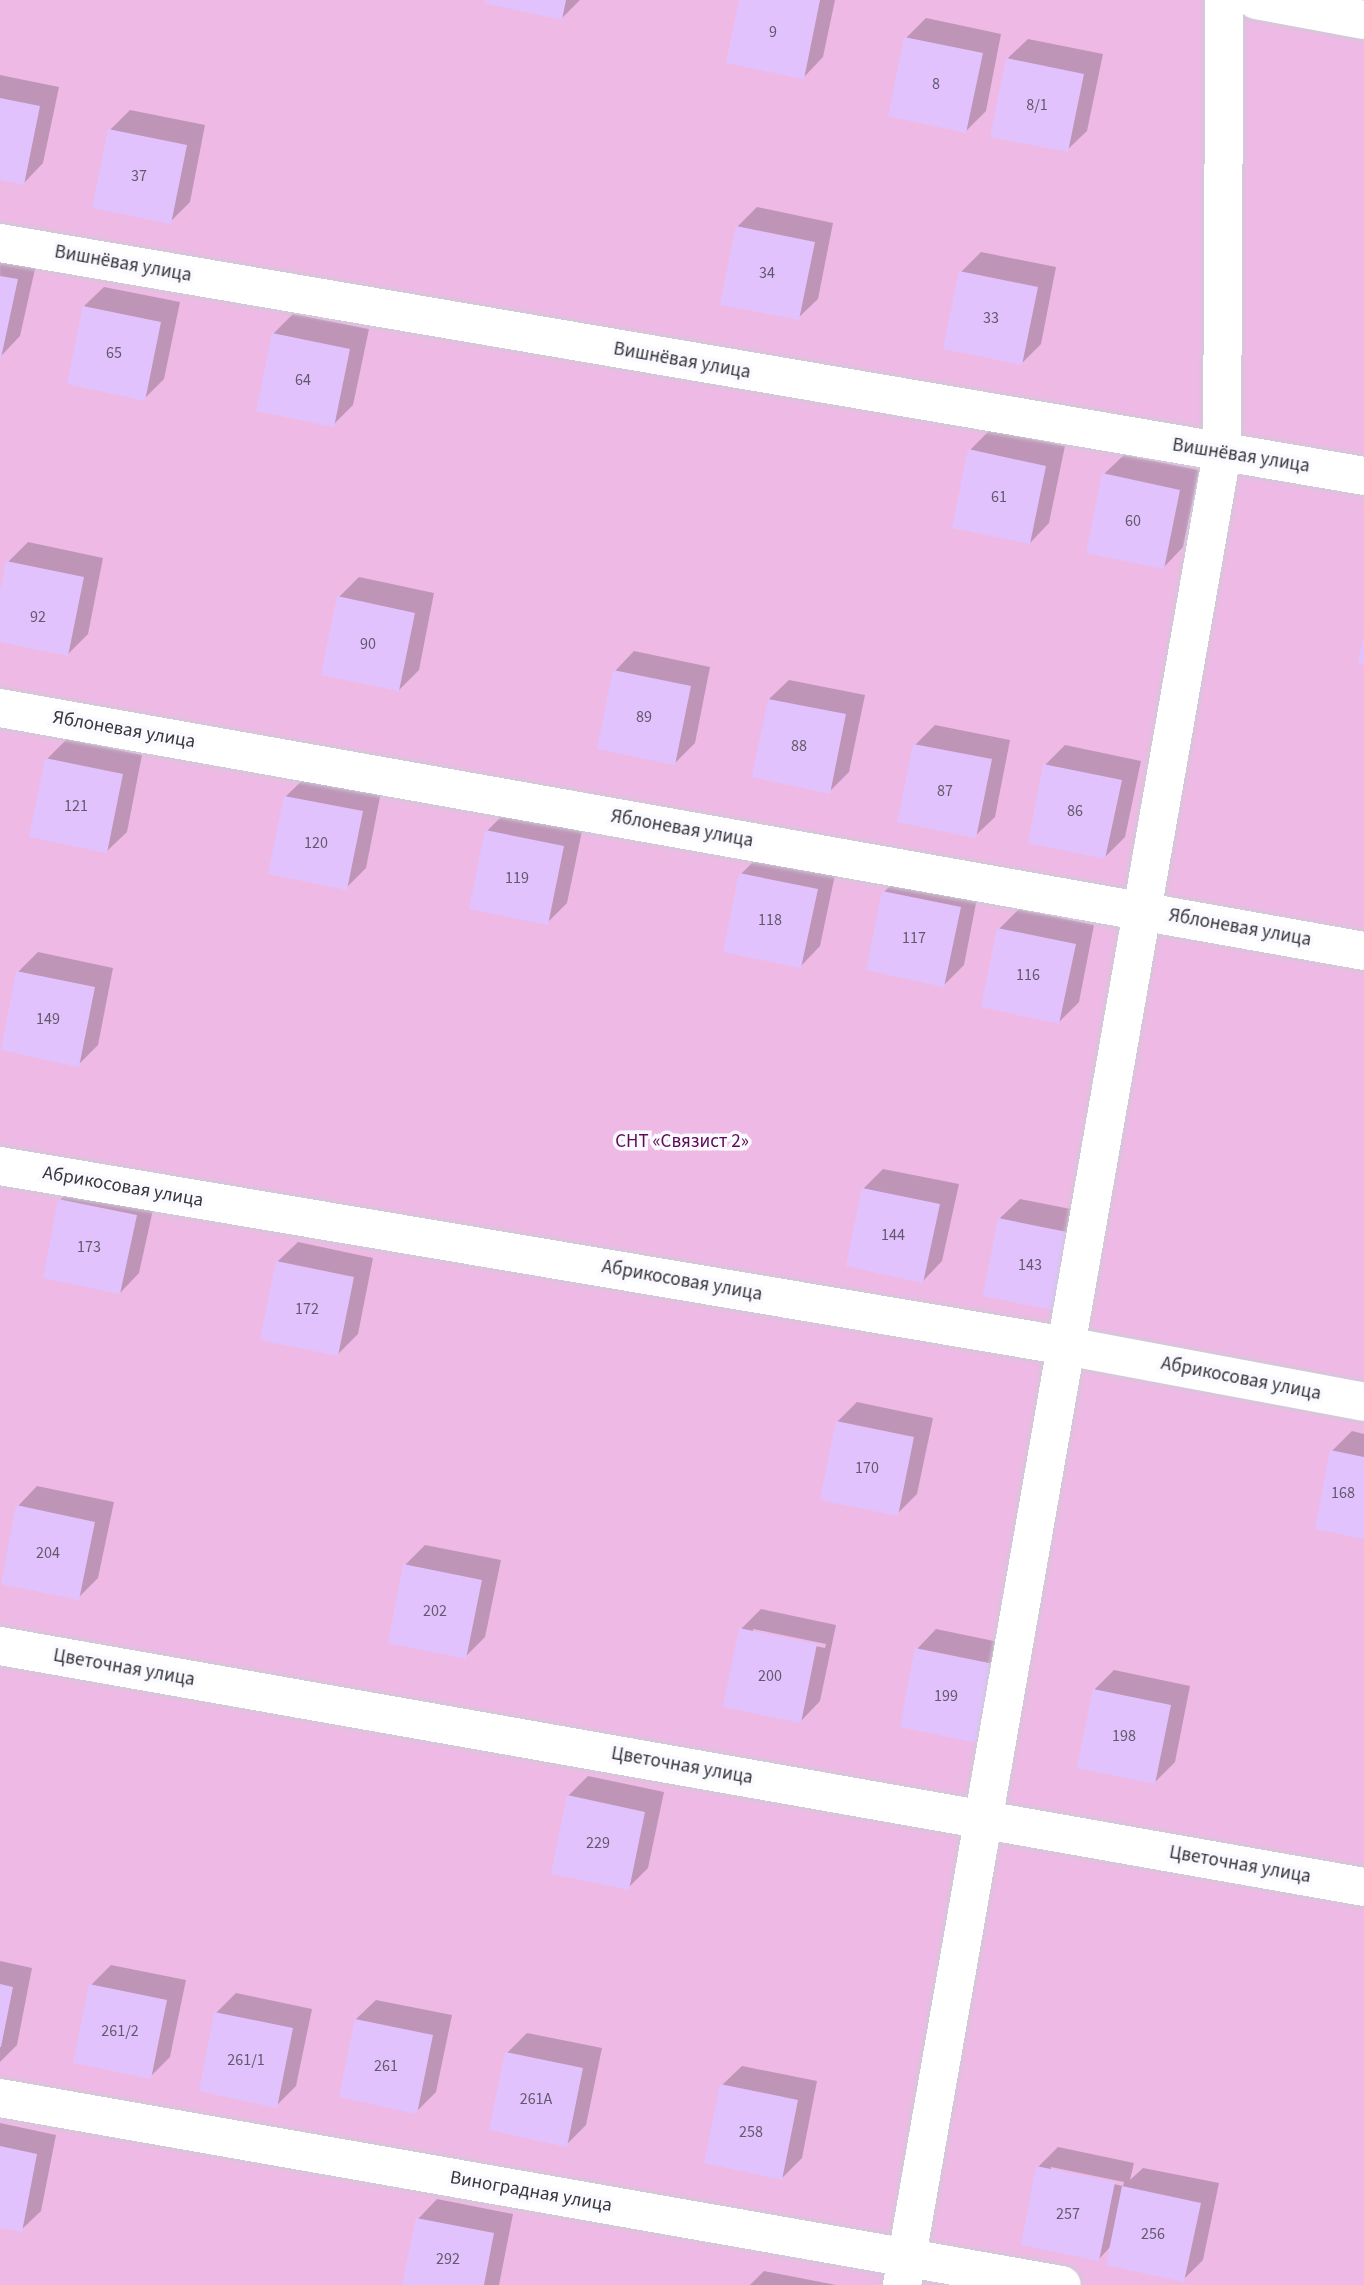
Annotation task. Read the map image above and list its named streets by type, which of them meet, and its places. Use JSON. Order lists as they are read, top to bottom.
{
  "streets": {
    "street": [
      "Вишнёвая улица",
      "Яблоневая улица",
      "Абрикосовая улица",
      "Цветочная улица",
      "Виноградная улица"
    ]
  },
  "parks": ["СНТ «Связист 2»"],
  "house_numbers": [
    "9",
    "8",
    "8/1",
    "37",
    "34",
    "33",
    "65",
    "64",
    "61",
    "60",
    "92",
    "90",
    "89",
    "88",
    "87",
    "121",
    "86",
    "120",
    "119",
    "118",
    "117",
    "116",
    "149",
    "144",
    "173",
    "143",
    "172",
    "170",
    "168",
    "204",
    "202",
    "200",
    "199",
    "198",
    "229",
    "261/2",
    "261/1",
    "261",
    "261А",
    "258",
    "257",
    "256",
    "292"
  ]
}
